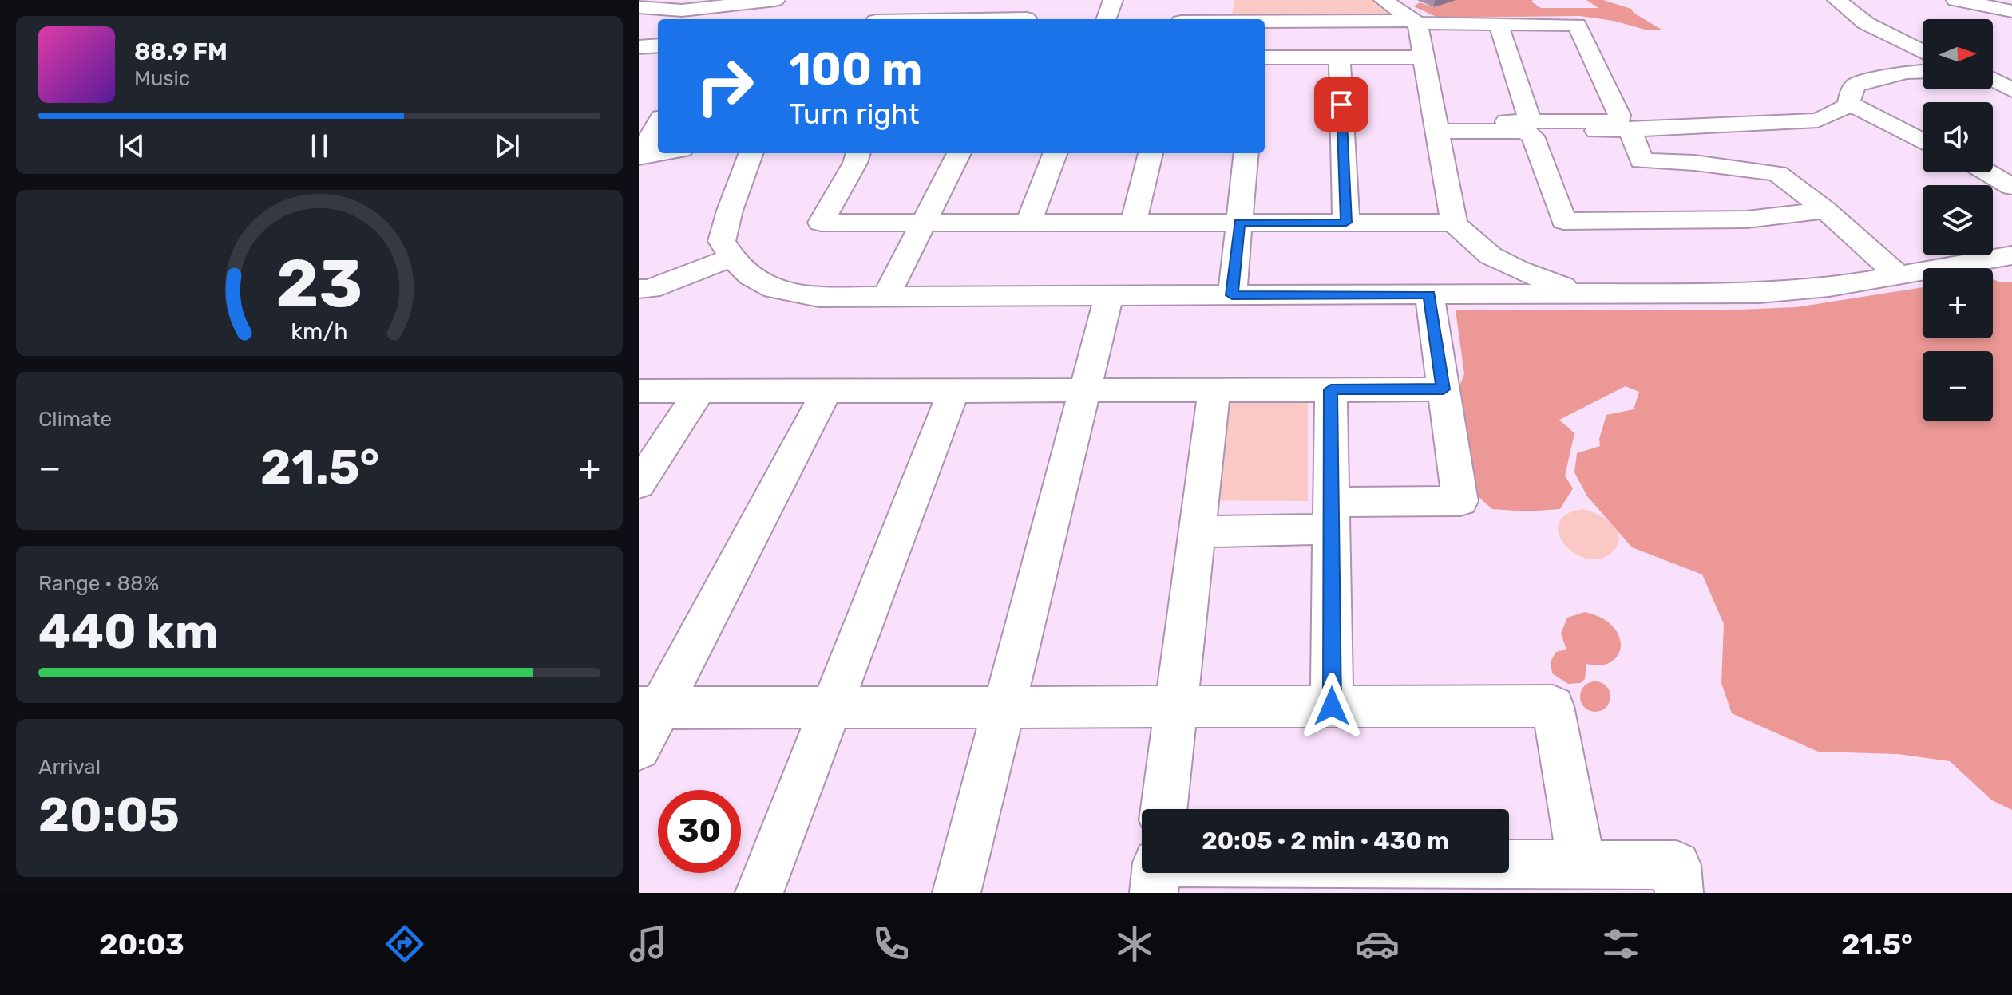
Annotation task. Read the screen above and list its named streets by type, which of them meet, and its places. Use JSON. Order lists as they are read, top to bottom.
{
  "north": "right",
  "page": {
    "map_buttons": ["+", "−"],
    "turn": ["100 m", "Turn right"],
    "song": ["88.9 FM", "Music"],
    "tile": [
      "Climate",
      ["Range · 88%", "440 km"],
      ["Arrival", "20:05"]
    ],
    "heat": ["−", "21.5°", "+"],
    "limit": "30",
    "trip": "20:05 · 2 min · 430 m",
    "tabs": ["20:03", "21.5°"],
    "gauge": ["23", "km/h"]
  }
}
